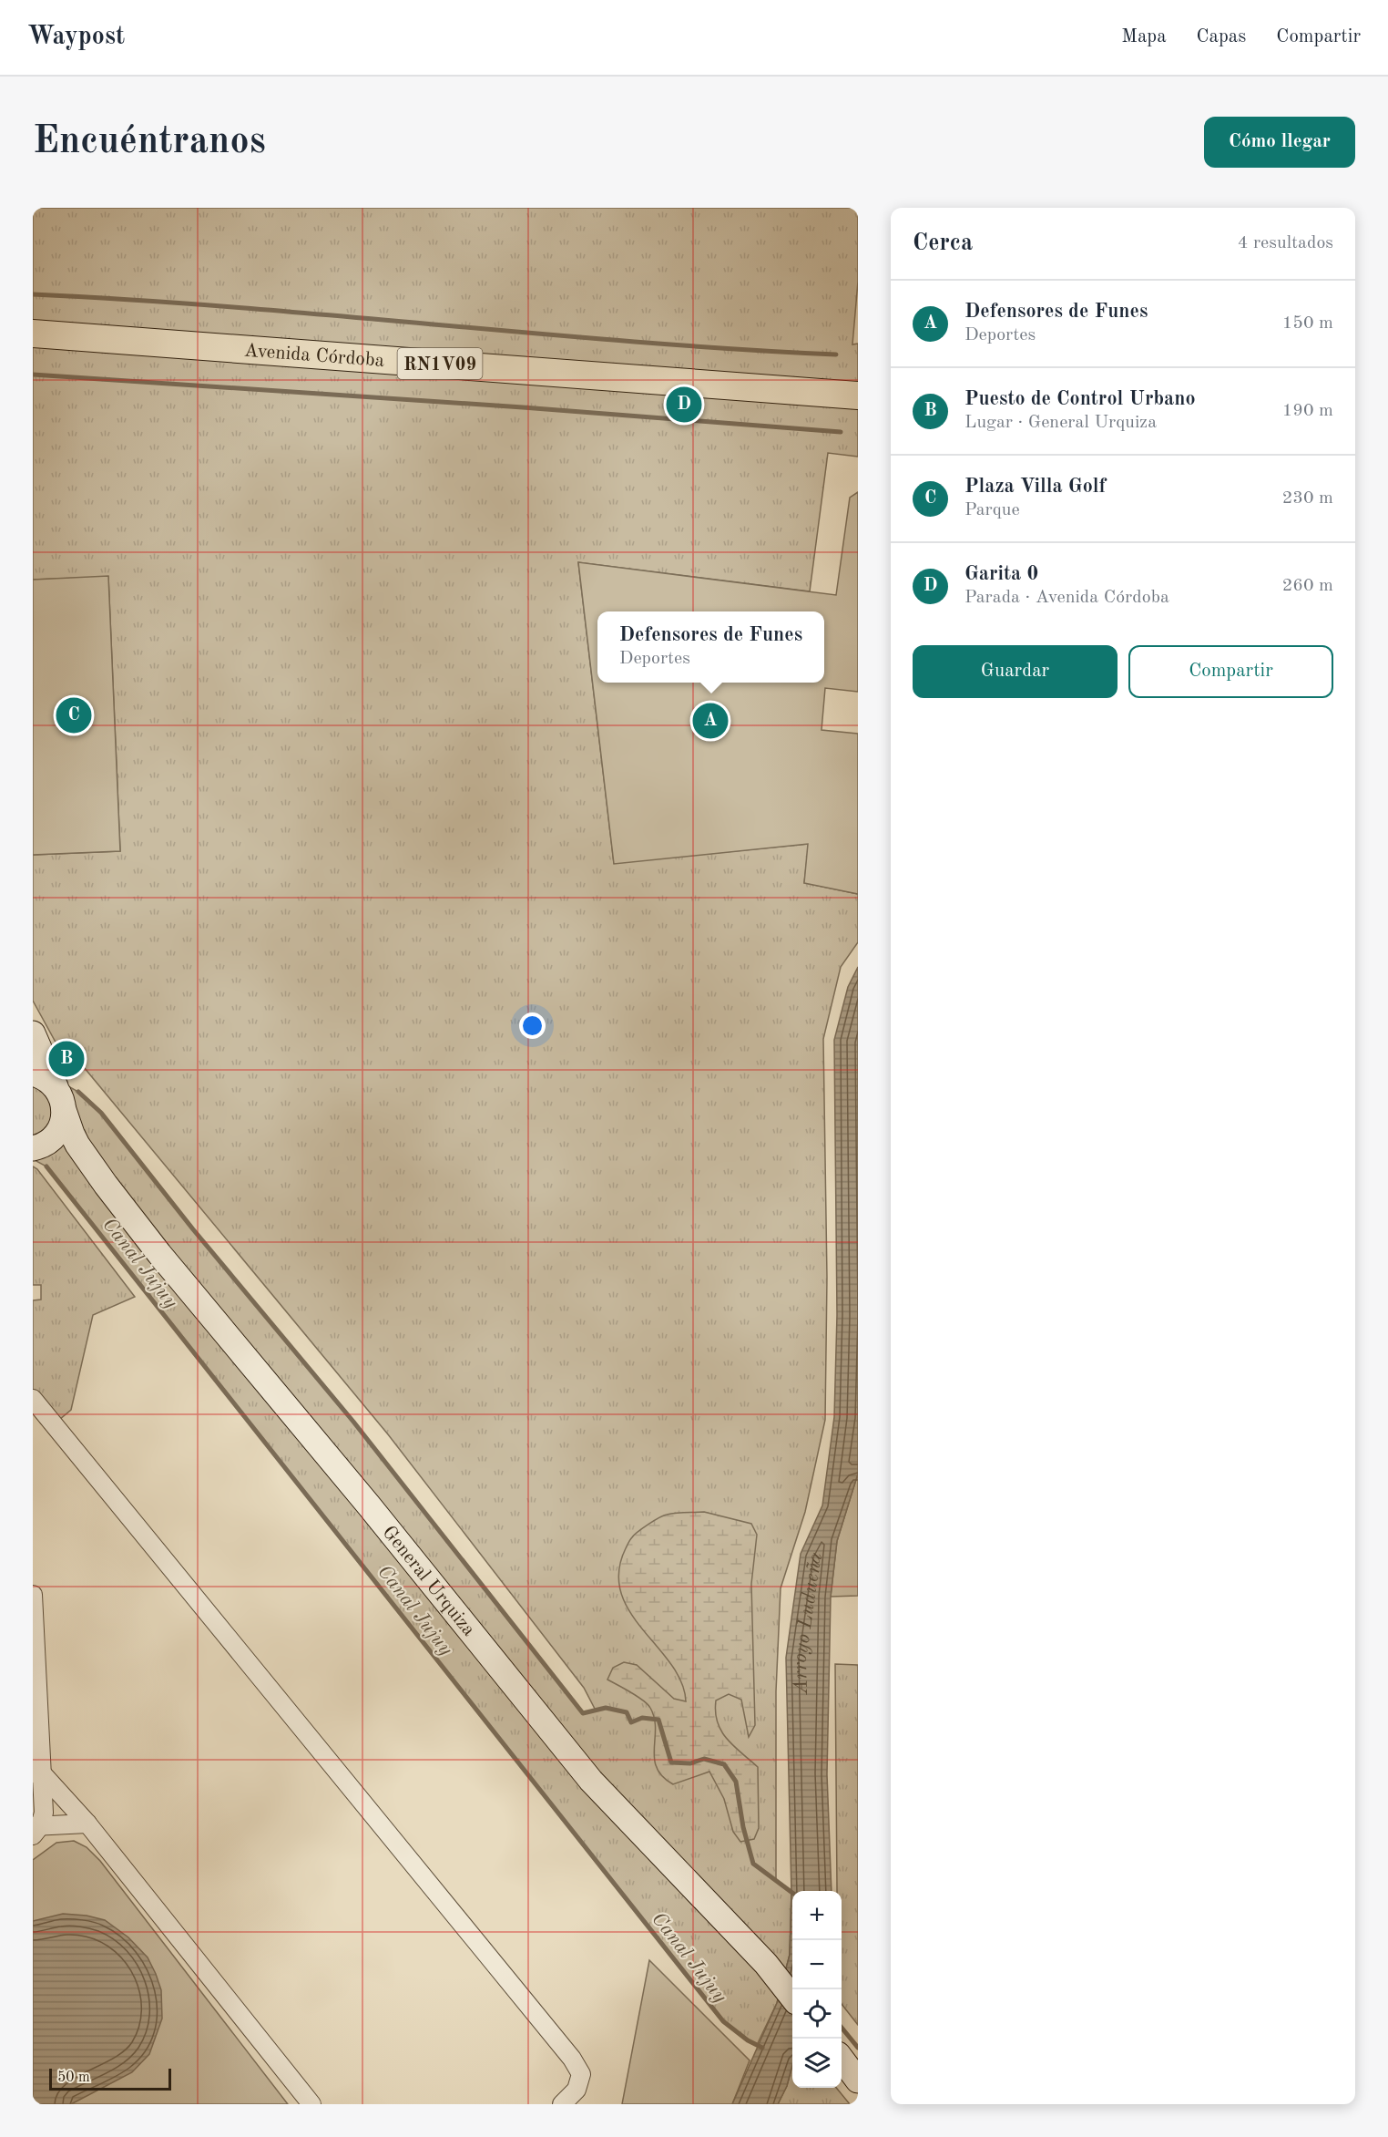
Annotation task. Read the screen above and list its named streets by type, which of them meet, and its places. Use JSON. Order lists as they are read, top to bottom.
{
  "streets": {
    "main road": ["Avenida Córdoba", "RN1V09", "General Urquiza"]
  },
  "water": ["Canal Jujuy", "Arroyo Ludueña"],
  "scale_bar": "50 m",
  "page": {
    "header": "Waypost",
    "nav": ["Mapa", "Capas", "Compartir"],
    "buttons": [
      "Cómo llegar",
      ["Guardar", "Compartir"]
    ],
    "title": "Encuéntranos",
    "heading": ["Cerca", "4 resultados"],
    "list": [
      {
        "mark": "A",
        "name": "Defensores de Funes",
        "note": "Deportes",
        "value": "150 m"
      },
      {
        "mark": "B",
        "name": "Puesto de Control Urbano",
        "note": "Lugar · General Urquiza",
        "value": "190 m"
      },
      {
        "mark": "C",
        "name": "Plaza Villa Golf",
        "note": "Parque",
        "value": "230 m"
      },
      {
        "mark": "D",
        "name": "Garita 0",
        "note": "Parada · Avenida Córdoba",
        "value": "260 m"
      }
    ],
    "pins": [
      "D",
      "C",
      "A",
      "B"
    ],
    "popup": ["Defensores de Funes", "Deportes"],
    "map_buttons": ["+", "−"],
    "scale": "50 m"
  }
}
